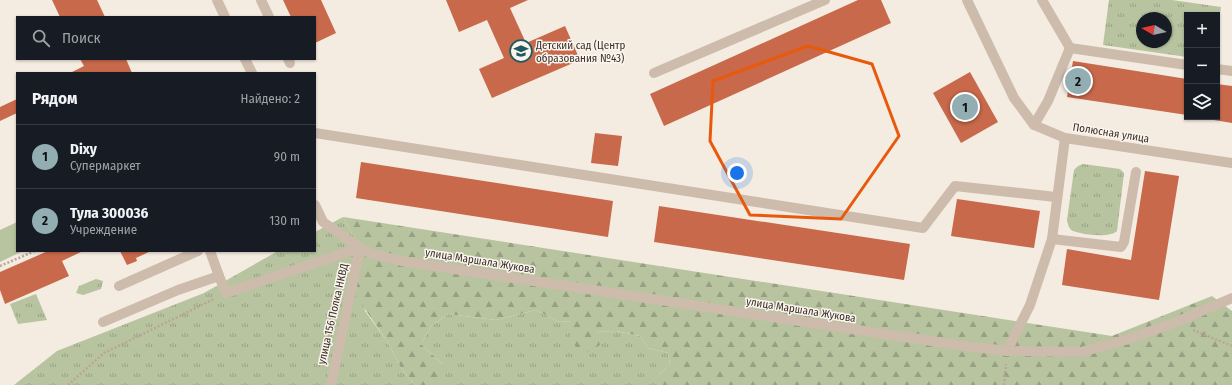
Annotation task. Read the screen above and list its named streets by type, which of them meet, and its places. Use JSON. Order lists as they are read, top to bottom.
{
  "streets": {
    "street": ["Полюсная улица", "улица Маршала Жукова", "улица 156 Полка НКВД"]
  },
  "crossings": [
    ["улица Маршала Жукова", "улица 156 Полка НКВД"]
  ],
  "places": {
    "school or university": ["Детский сад (Центр образования №43)"]
  },
  "north": "left",
  "page": {
    "map_buttons": ["+", "−"],
    "search": "Поиск",
    "pins": ["2", "1"],
    "heading": ["Рядом", "Найдено: 2"],
    "list": [
      {
        "mark": "1",
        "name": "Dixy",
        "note": "Супермаркет",
        "value": "90 m"
      },
      {
        "mark": "2",
        "name": "Тула 300036",
        "note": "Учреждение",
        "value": "130 m"
      }
    ]
  }
}
